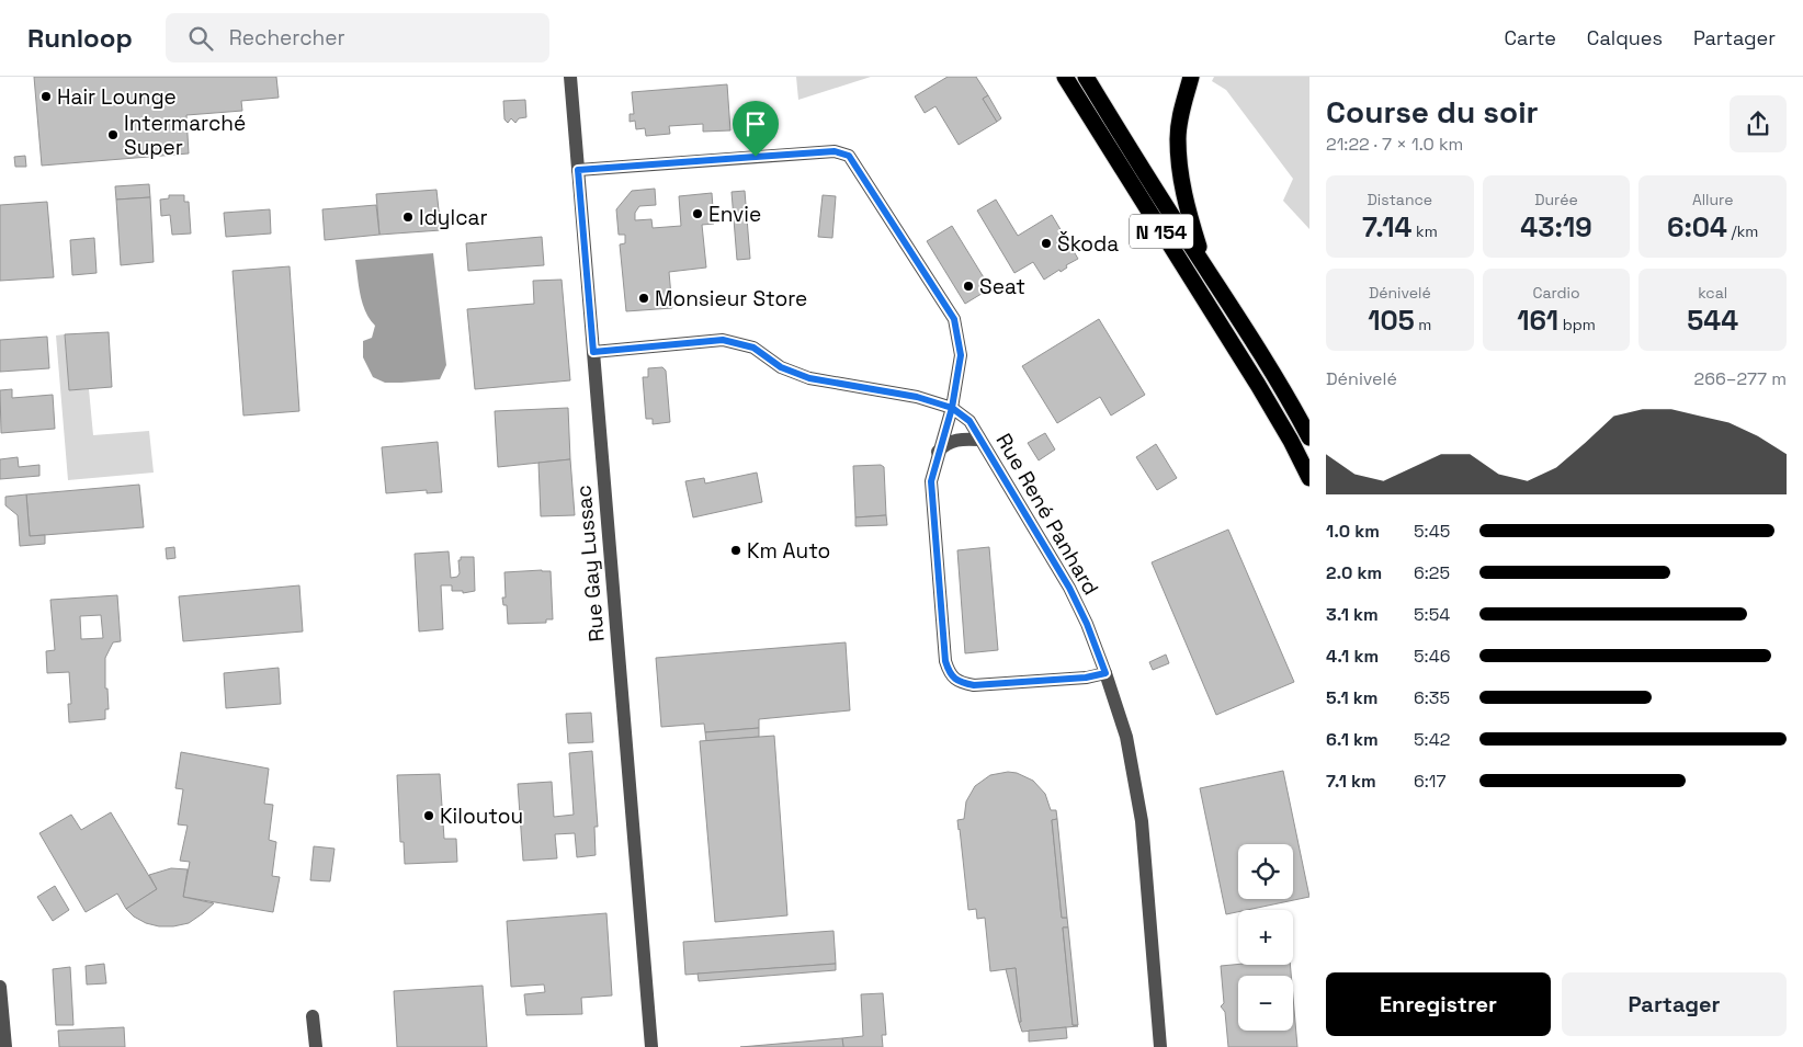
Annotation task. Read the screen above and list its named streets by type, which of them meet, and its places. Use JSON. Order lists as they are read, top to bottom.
{
  "streets": {
    "highway": ["N 154"],
    "street": ["Rue René Panhard", "Rue Gay Lussac"]
  },
  "crossings": [
    ["Rue René Panhard", "Rue Gay Lussac"]
  ],
  "places": [
    "Hair Lounge",
    "Intermarché Super",
    "Envie",
    "Idylcar",
    "Škoda",
    "Seat",
    "Monsieur Store",
    "Km Auto",
    "Kiloutou"
  ],
  "page": {
    "header": "Runloop",
    "search": "Rechercher",
    "nav": ["Carte", "Calques", "Partager"],
    "heading": ["Course du soir", "21:22 · 7 × 1.0 km"],
    "stats": [
      ["Distance", "7.14 km"],
      ["Durée", "43:19"],
      ["Allure", "6:04 /km"],
      ["Dénivelé", "105 m"],
      ["Cardio", "161 bpm"],
      ["kcal", "544"]
    ],
    "chart": ["Dénivelé", "266–277 m"],
    "list": [
      {
        "name": "1.0 km",
        "note": "5:45"
      },
      {
        "name": "2.0 km",
        "note": "6:25"
      },
      {
        "name": "3.1 km",
        "note": "5:54"
      },
      {
        "name": "4.1 km",
        "note": "5:46"
      },
      {
        "name": "5.1 km",
        "note": "6:35"
      },
      {
        "name": "6.1 km",
        "note": "5:42"
      },
      {
        "name": "7.1 km",
        "note": "6:17"
      }
    ],
    "map_buttons": ["+", "−"],
    "buttons": ["Enregistrer", "Partager"]
  }
}
